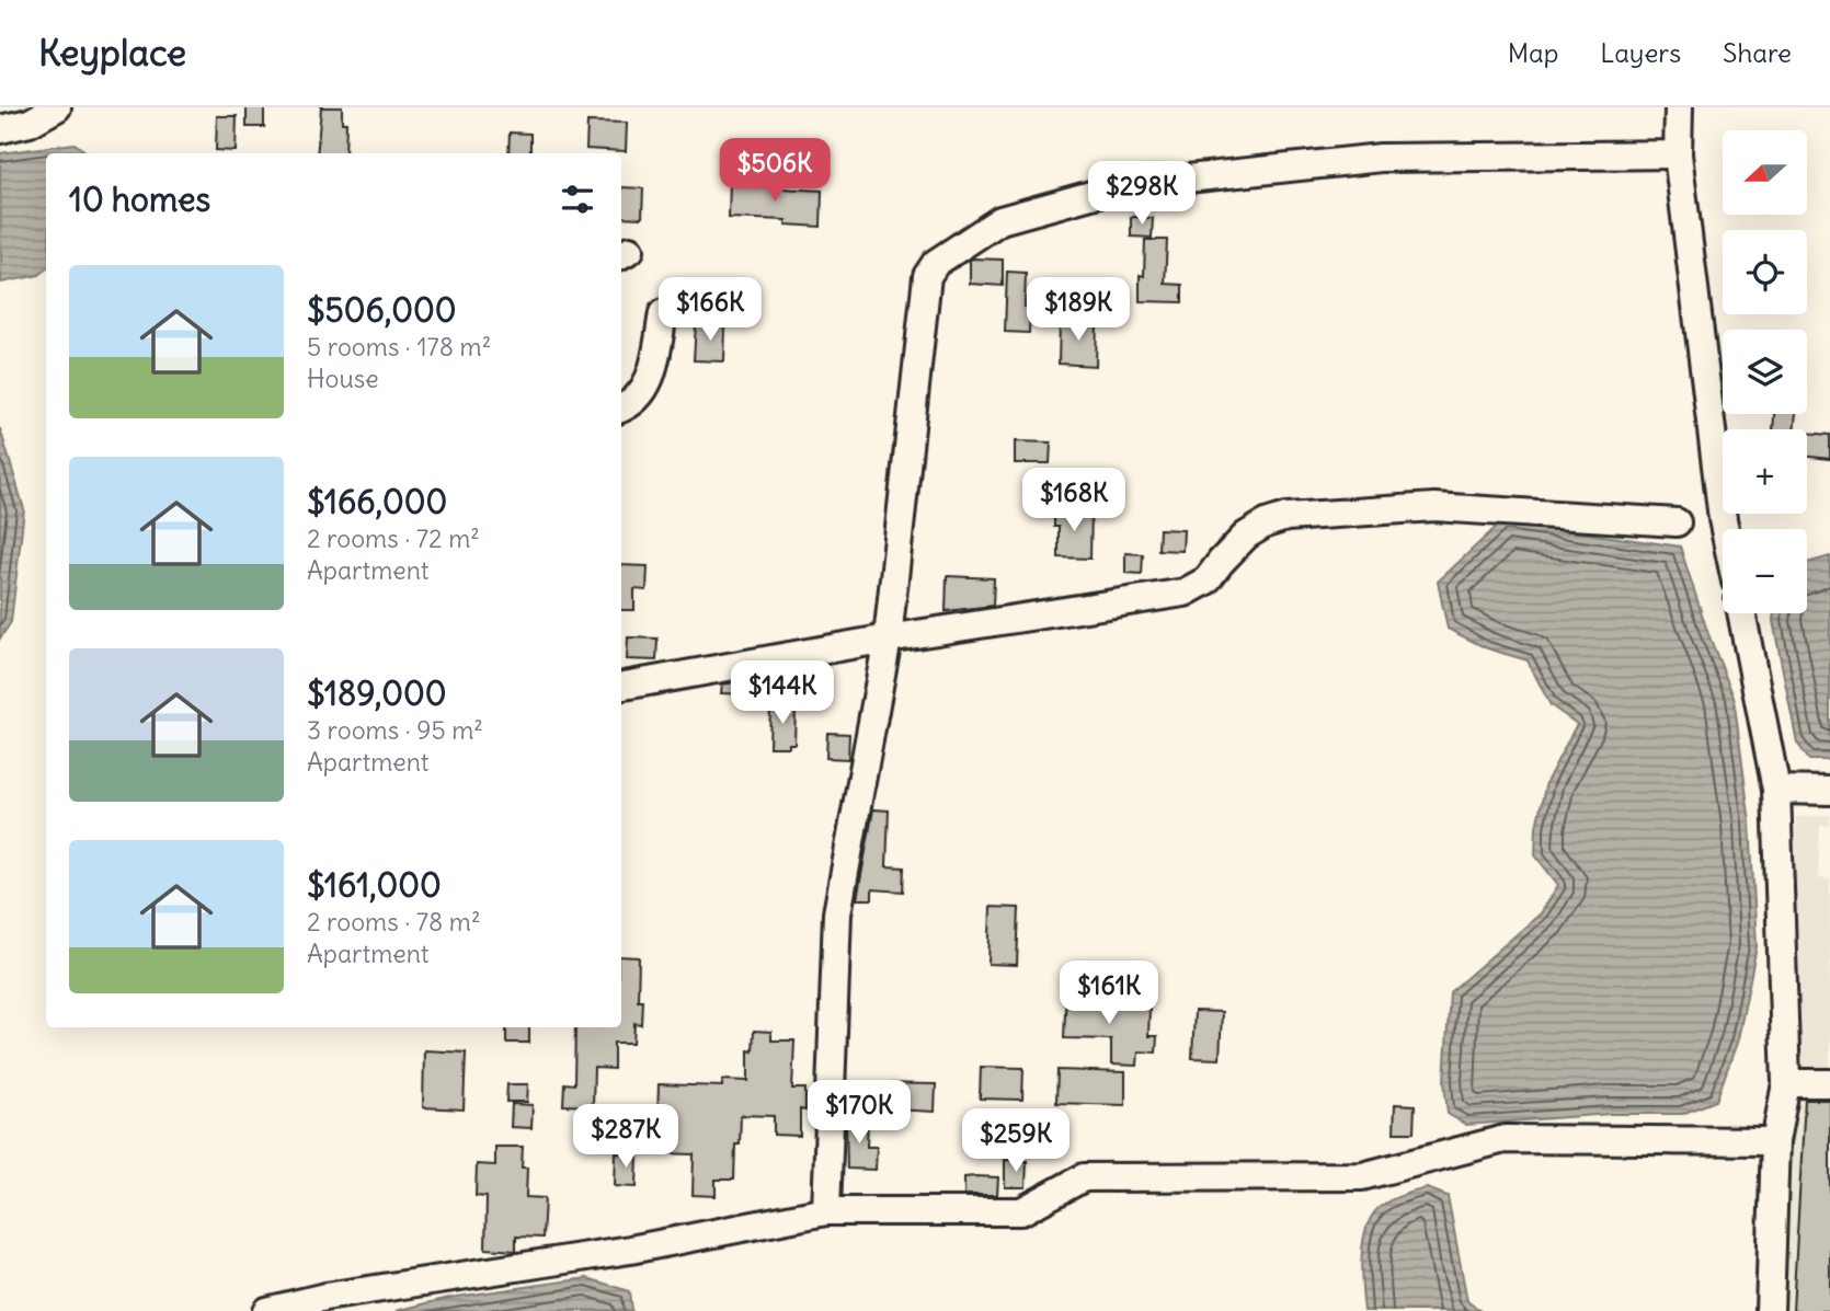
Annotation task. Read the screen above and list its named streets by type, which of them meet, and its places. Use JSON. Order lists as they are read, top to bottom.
{
  "north": "left",
  "page": {
    "header": "Keyplace",
    "nav": ["Map", "Layers", "Share"],
    "map_buttons": ["+", "−"],
    "price": [
      "$506K",
      "$298K",
      "$166K",
      "$189K",
      "$168K",
      "$144K",
      "$161K",
      "$170K",
      "$287K",
      "$259K"
    ],
    "heading": "10 homes",
    "list": [
      {
        "name": "$506,000",
        "note": "5 rooms · 178 m² · House"
      },
      {
        "name": "$166,000",
        "note": "2 rooms · 72 m² · Apartment"
      },
      {
        "name": "$189,000",
        "note": "3 rooms · 95 m² · Apartment"
      },
      {
        "name": "$161,000",
        "note": "2 rooms · 78 m² · Apartment"
      }
    ]
  }
}
